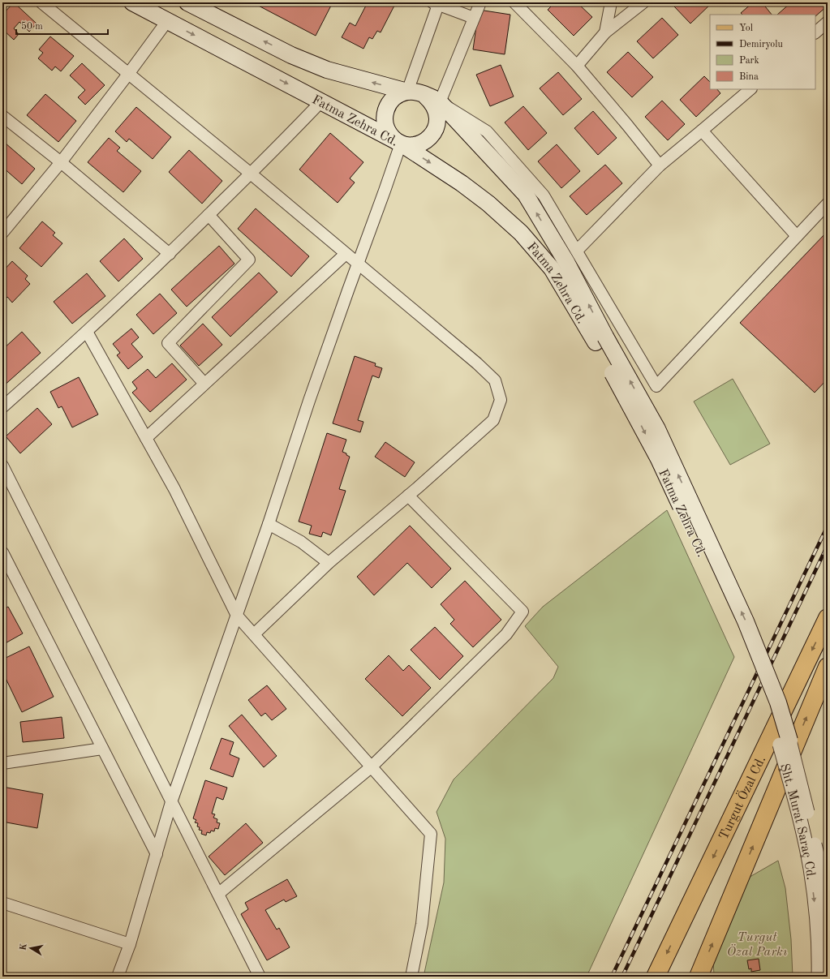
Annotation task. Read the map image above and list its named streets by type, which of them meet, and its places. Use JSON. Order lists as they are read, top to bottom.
{
  "streets": {
    "main road": ["Fatma Zehra Cd.", "Turgut Özal Cd."],
    "street": ["Şht. Murat Saraç Cd."]
  },
  "crossings": [
    ["Fatma Zehra Cd.", "Şht. Murat Saraç Cd."]
  ],
  "parks": ["Turgut Özal Parkı"],
  "legend": [
    "Yol",
    "Demiryolu",
    "Park",
    "Bina"
  ],
  "scale_bar": "50 m",
  "north": "left"
}
